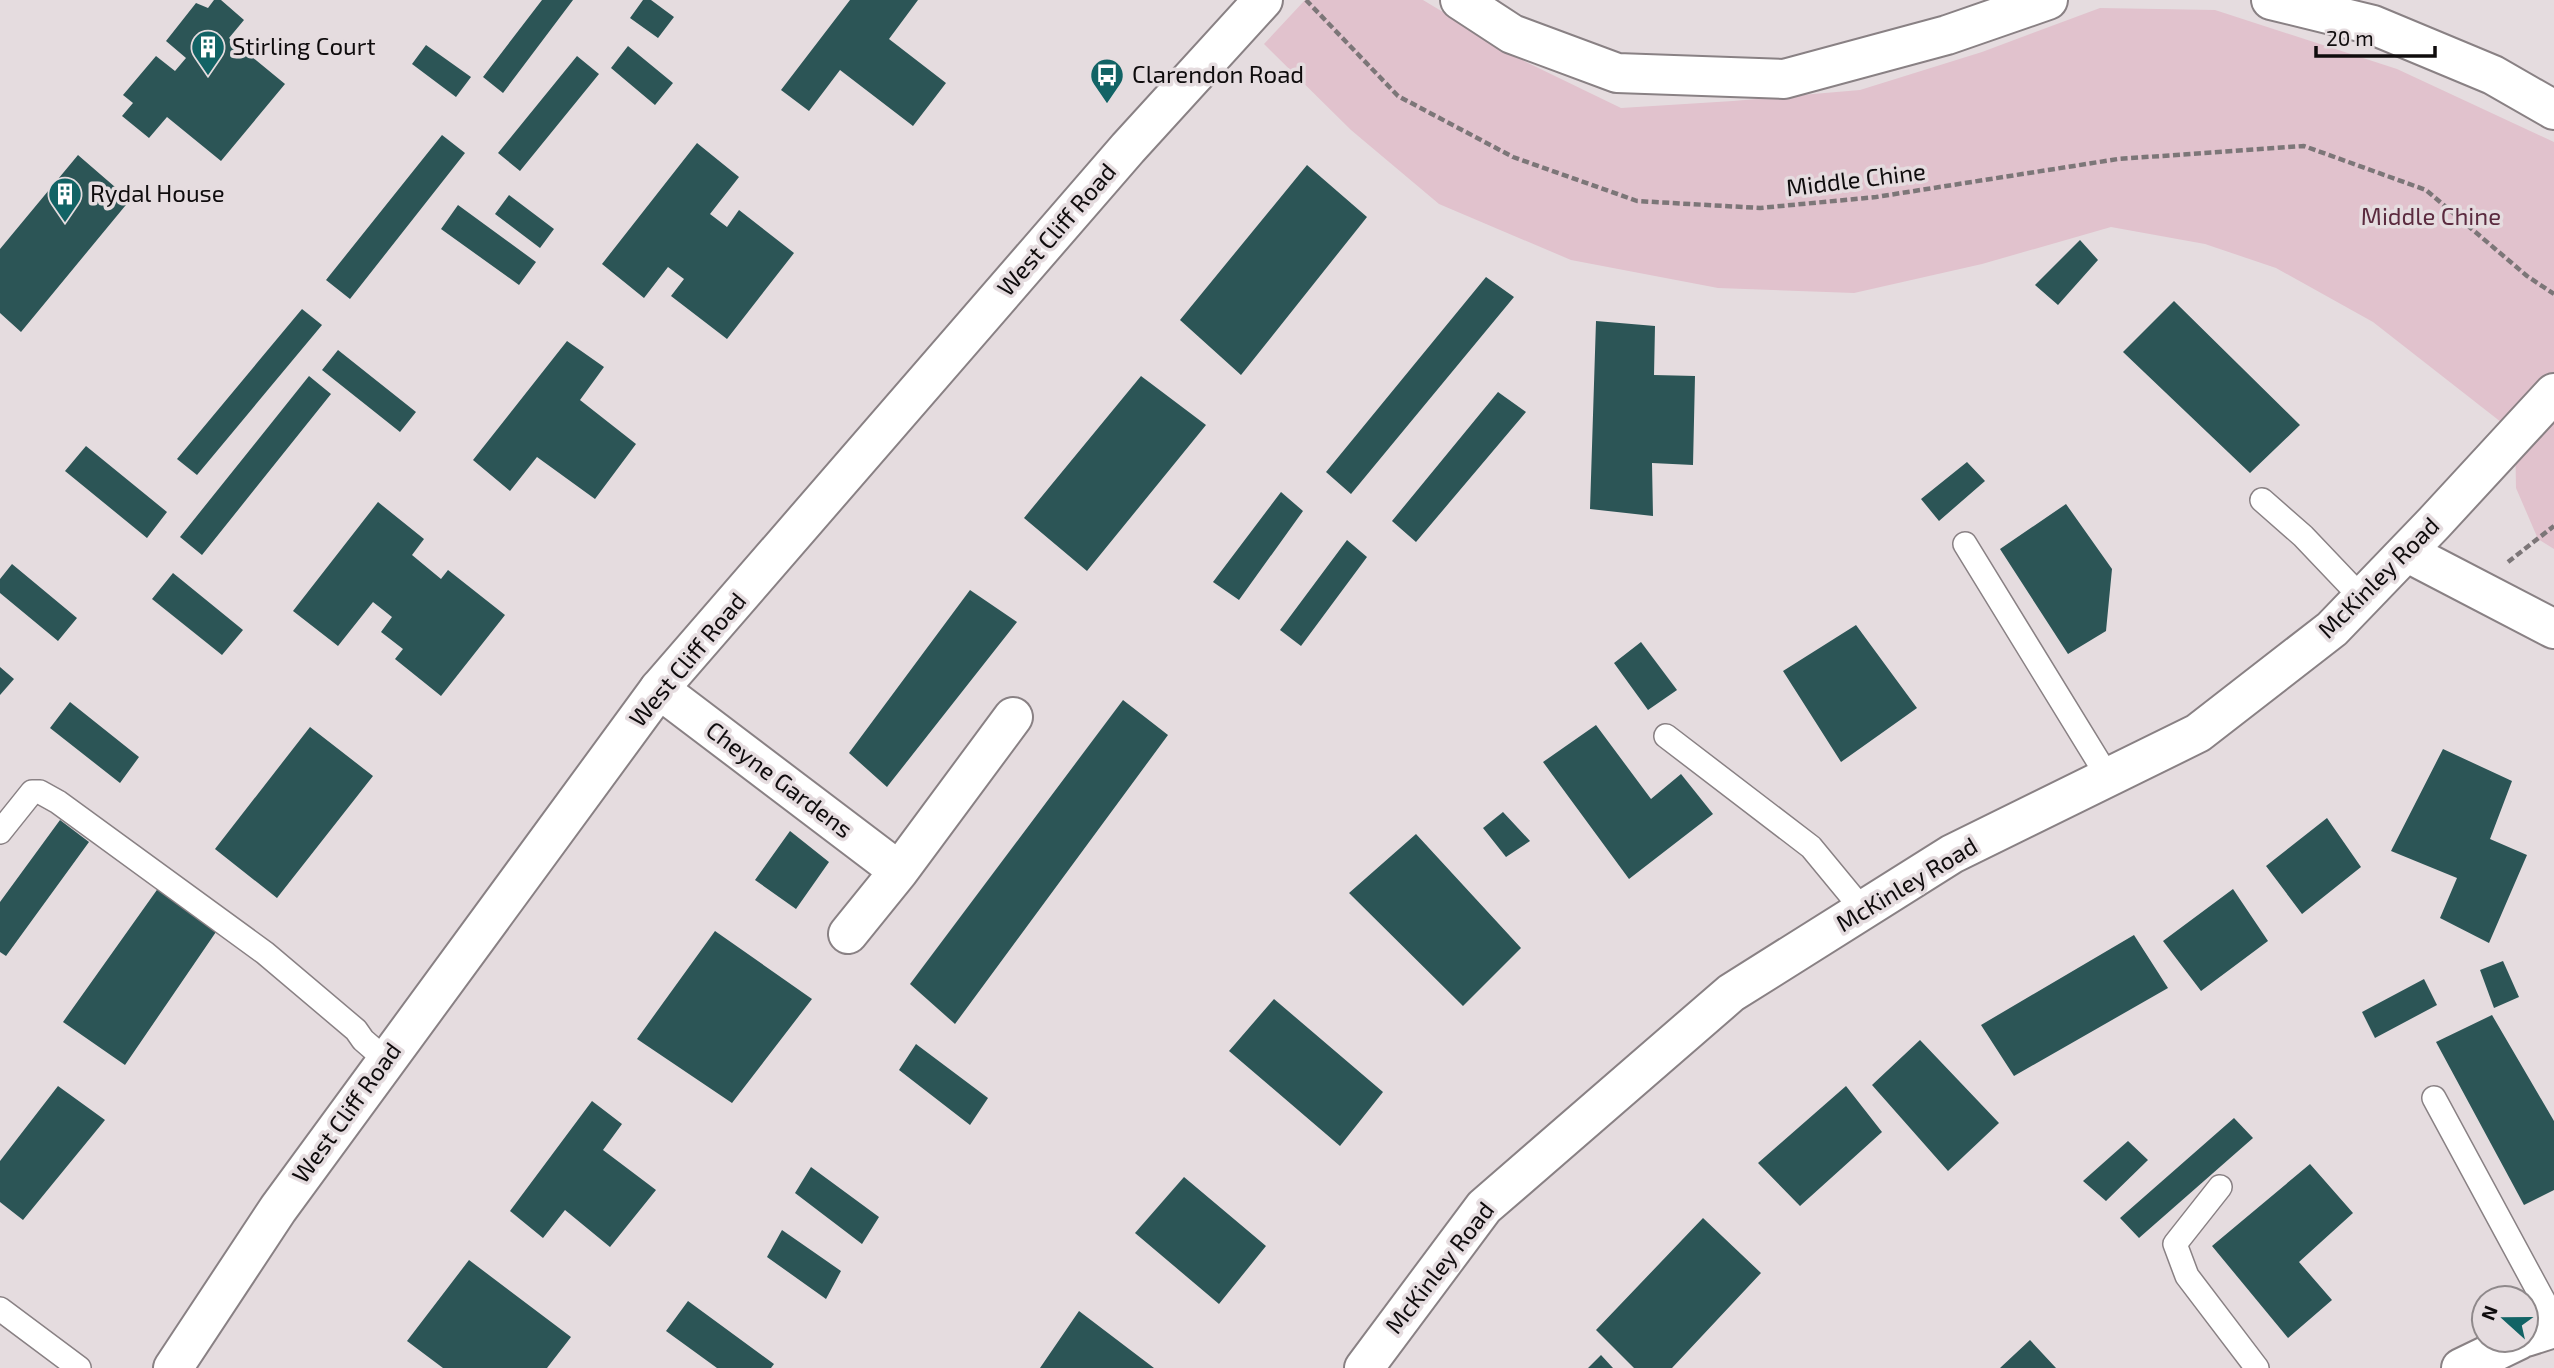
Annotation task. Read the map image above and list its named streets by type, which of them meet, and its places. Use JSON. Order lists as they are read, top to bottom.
{
  "streets": {
    "street": ["West Cliff Road", "McKinley Road", "Cheyne Gardens"],
    "path": ["Middle Chine"]
  },
  "crossings": [
    ["West Cliff Road", "Cheyne Gardens"]
  ],
  "parks": ["Middle Chine"],
  "places": {
    "building": ["Stirling Court", "Rydal House"],
    "bus stop": ["Clarendon Road"]
  },
  "scale_bar": "20 m",
  "north": "left"
}
